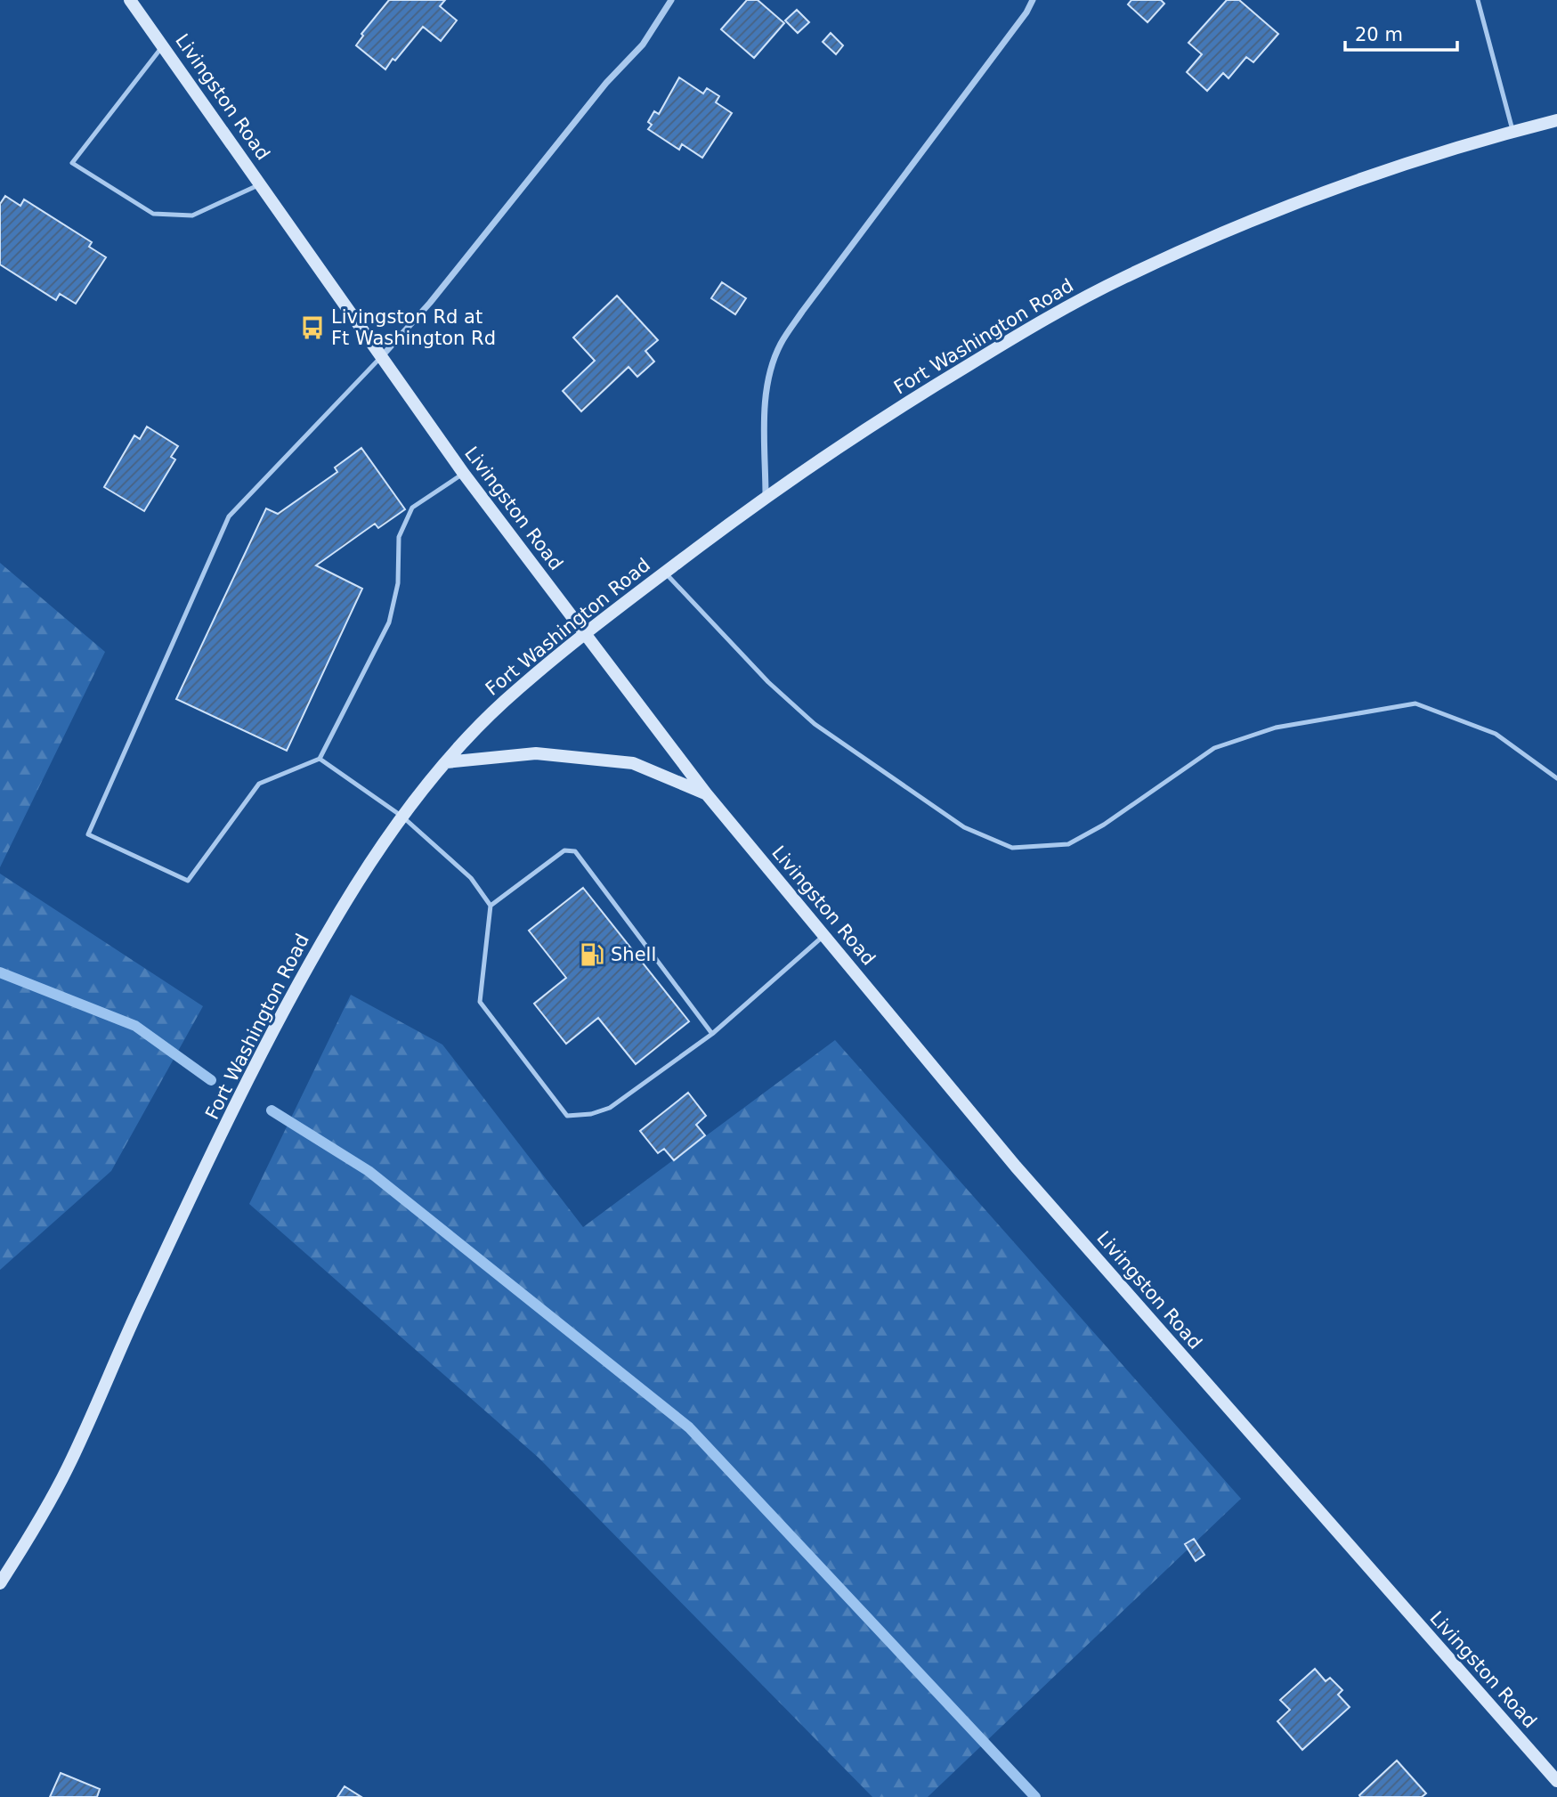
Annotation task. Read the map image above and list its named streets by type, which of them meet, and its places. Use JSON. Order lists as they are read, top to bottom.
{
  "streets": {
    "main road": ["Livingston Road", "Fort Washington Road"]
  },
  "crossings": [
    ["Livingston Road", "Fort Washington Road"]
  ],
  "places": {
    "bus stop": ["Livingston Rd at Ft Washington Rd"],
    "fuel station": ["Shell"]
  },
  "scale_bar": "20 m"
}
